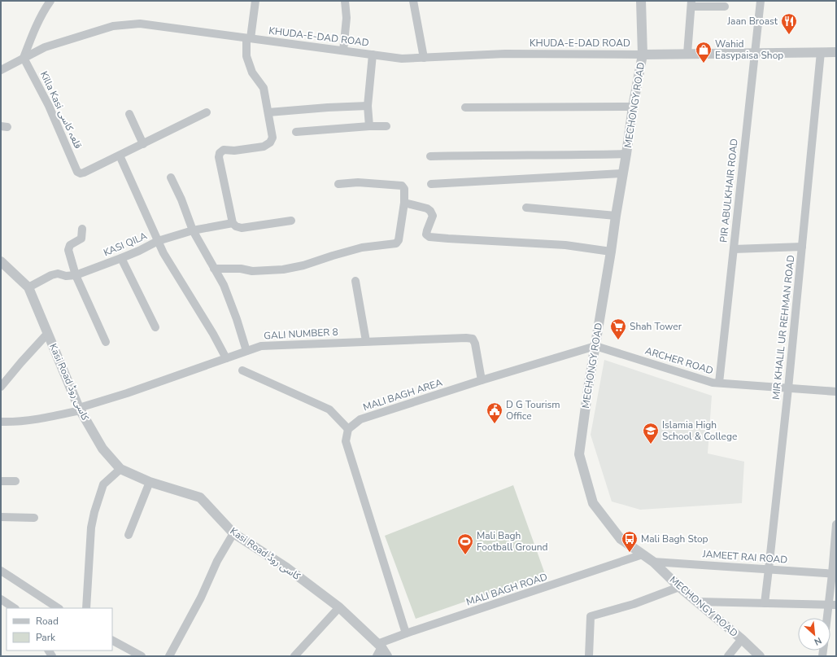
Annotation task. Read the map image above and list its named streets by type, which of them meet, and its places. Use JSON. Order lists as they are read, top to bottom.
{
  "streets": {
    "street": [
      "KHUDA-E-DAD ROAD",
      "MECHONGY ROAD",
      "Killa Kasi قلعہ کاسی",
      "PIR ABULKHAIR ROAD",
      "KASI QILA",
      "MIR KHALIL UR REHMAN ROAD",
      "GALI NUMBER 8",
      "ARCHER ROAD",
      "Kasi Road کاسی روڈ",
      "MALI BAGH AREA",
      "JAMEET RAI ROAD",
      "MALI BAGH ROAD"
    ]
  },
  "crossings": [
    ["KHUDA-E-DAD ROAD", "MECHONGY ROAD"],
    ["KHUDA-E-DAD ROAD", "Killa Kasi قلعہ کاسی"],
    ["MECHONGY ROAD", "ARCHER ROAD"],
    ["MECHONGY ROAD", "MALI BAGH AREA"],
    ["MECHONGY ROAD", "JAMEET RAI ROAD"],
    ["MECHONGY ROAD", "MALI BAGH ROAD"],
    ["PIR ABULKHAIR ROAD", "ARCHER ROAD"],
    ["KASI QILA", "Kasi Road کاسی روڈ"],
    ["MIR KHALIL UR REHMAN ROAD", "ARCHER ROAD"],
    ["MIR KHALIL UR REHMAN ROAD", "JAMEET RAI ROAD"],
    ["GALI NUMBER 8", "Kasi Road کاسی روڈ"],
    ["GALI NUMBER 8", "MALI BAGH AREA"],
    ["ARCHER ROAD", "MALI BAGH AREA"],
    ["Kasi Road کاسی روڈ", "MALI BAGH ROAD"]
  ],
  "places": {
    "restaurant": ["Jaan Broast"],
    "shop": ["Wahid Easypaisa Shop"],
    "supermarket": ["Shah Tower"],
    "public building": ["D G Tourism Office"],
    "school or university": ["Islamia High School & College"],
    "bus stop": ["Mali Bagh Stop"],
    "sports": ["Mali Bagh Football Ground"]
  },
  "legend": ["Road", "Park"],
  "north": "bottom right"
}
